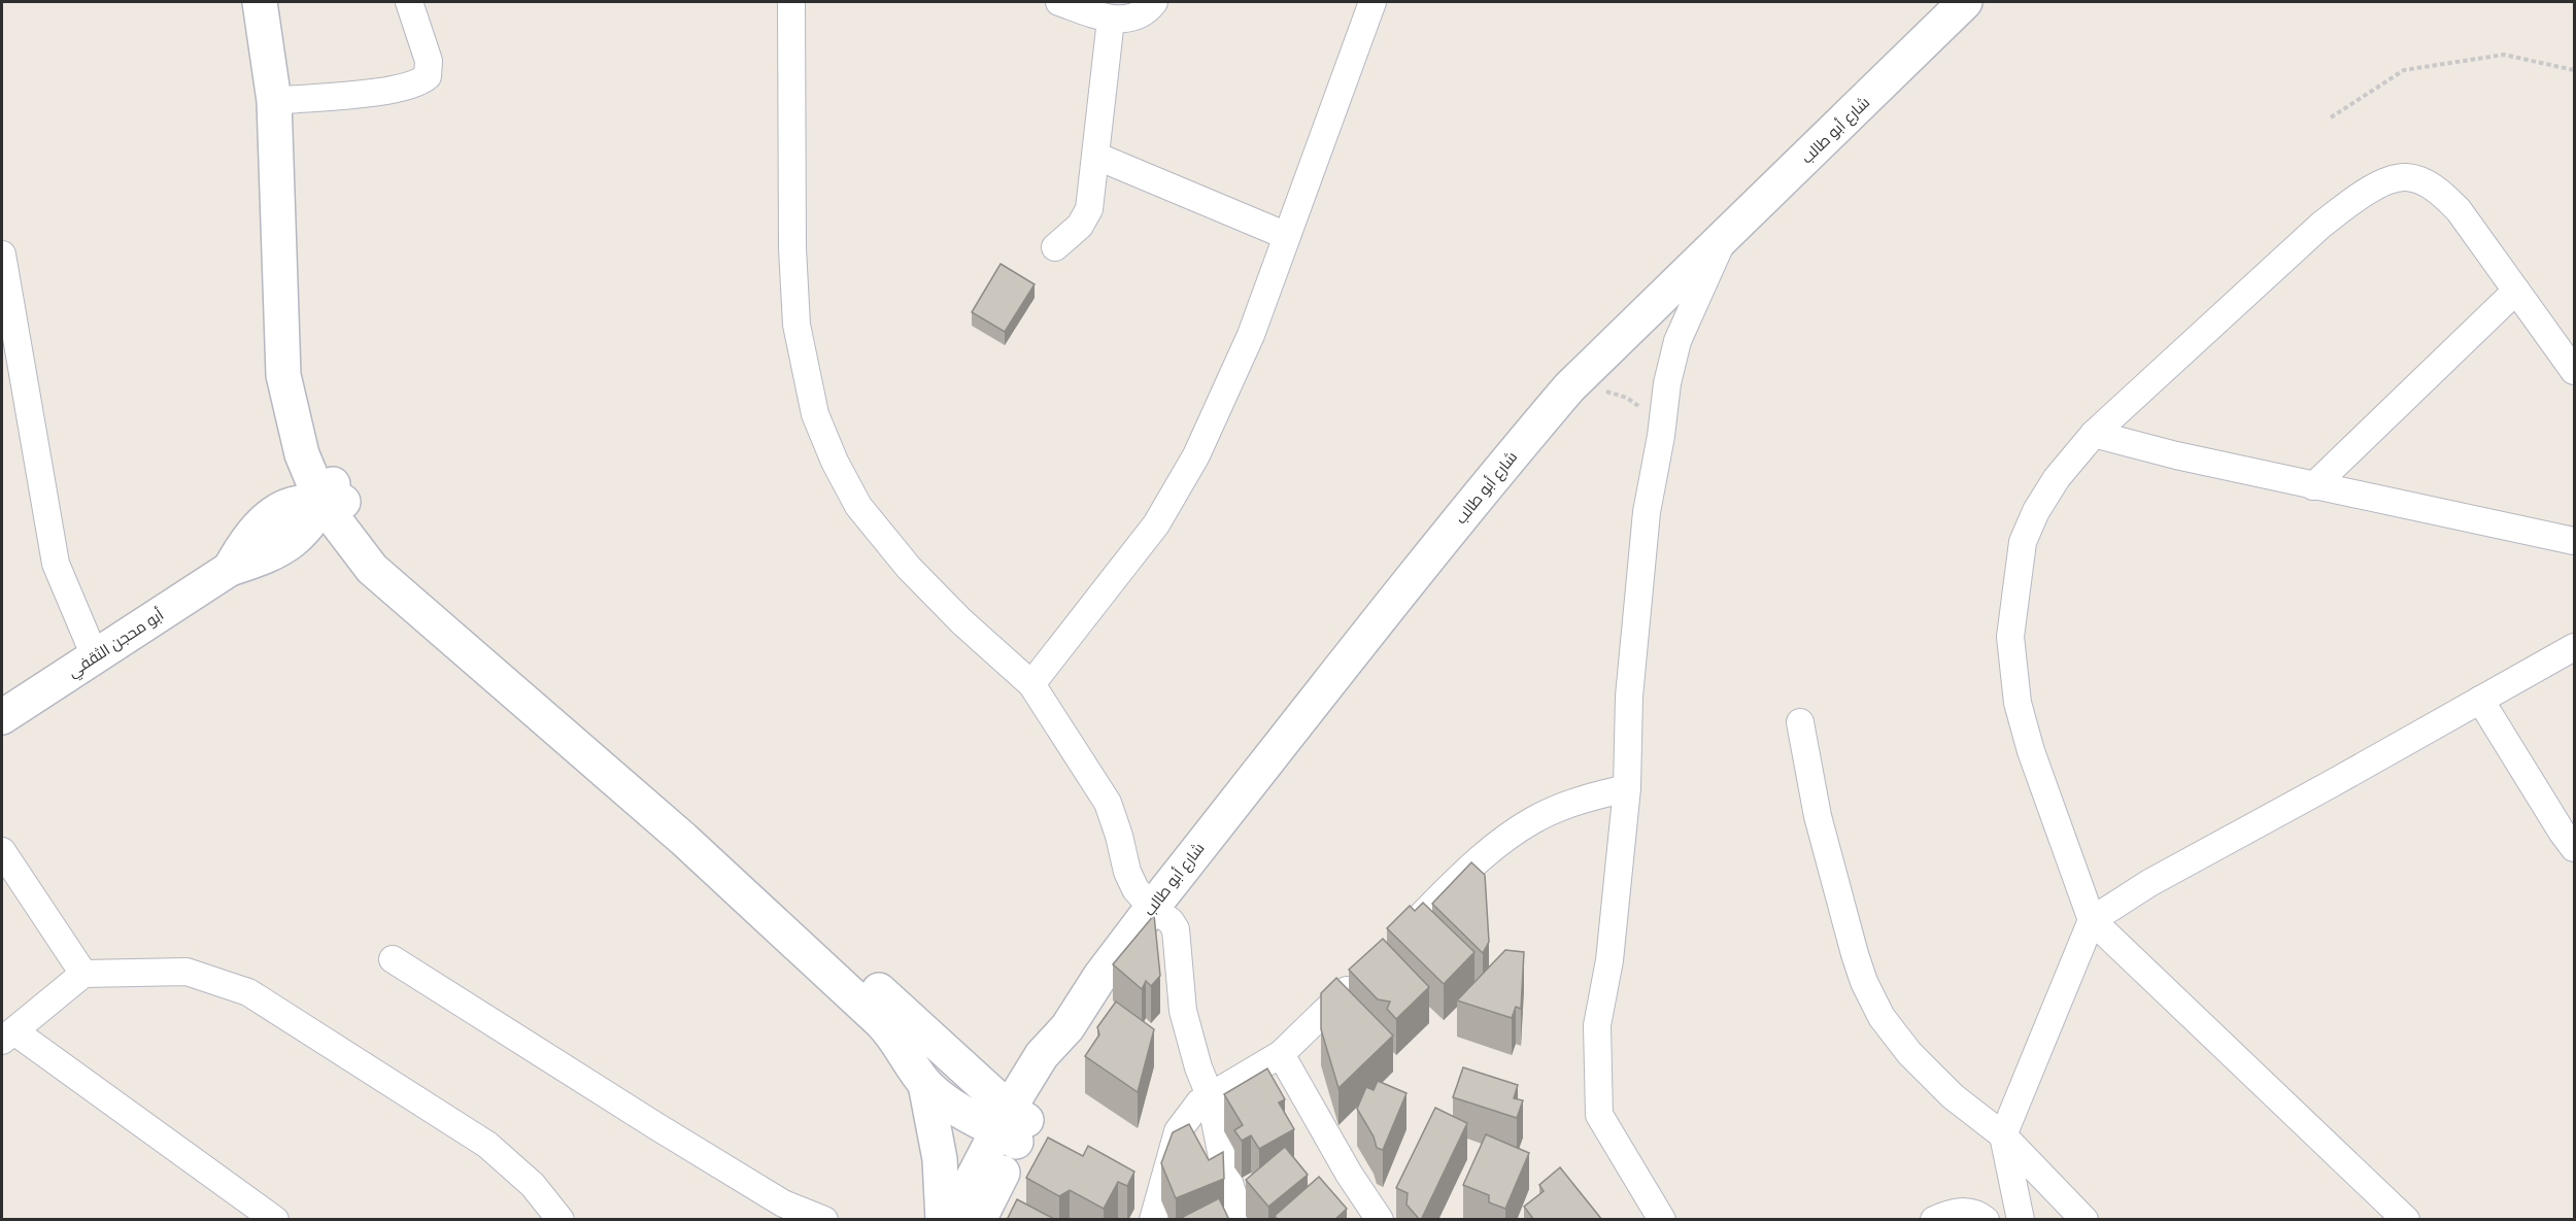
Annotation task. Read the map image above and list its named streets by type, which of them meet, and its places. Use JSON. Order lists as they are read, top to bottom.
{
  "streets": {
    "street": ["شارع أبو طالب", "أبو محجن الثقفي"]
  }
}
